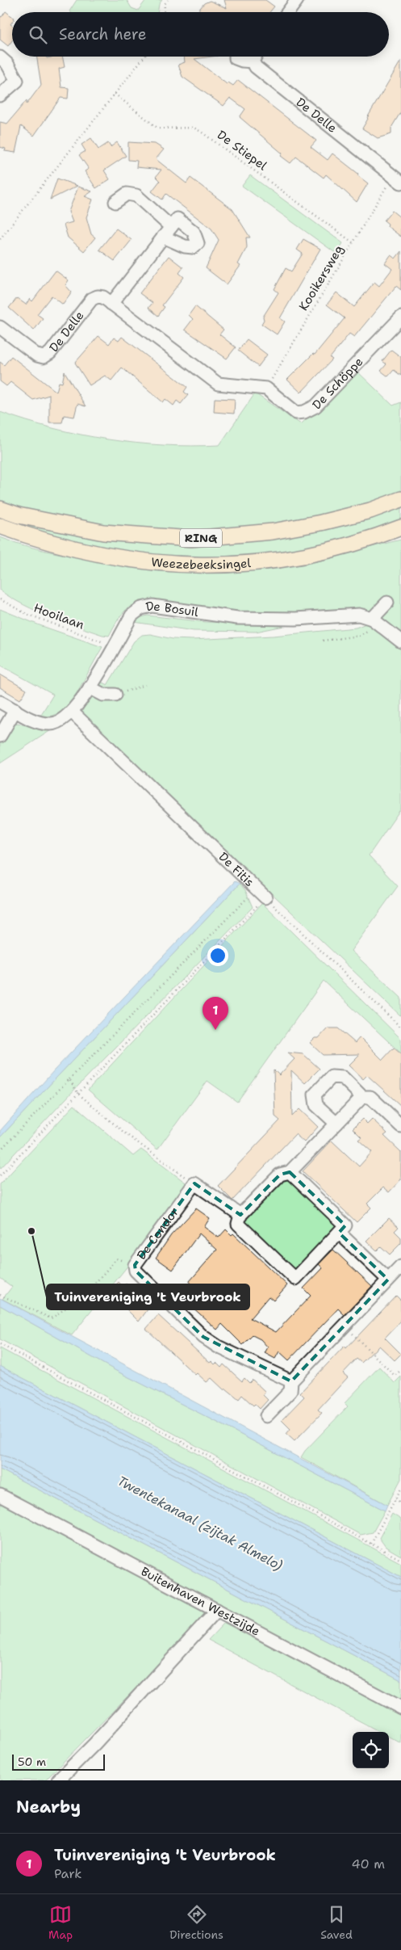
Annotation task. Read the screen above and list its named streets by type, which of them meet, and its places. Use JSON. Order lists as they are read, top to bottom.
{
  "streets": {
    "main road": ["RING", "Weezebeeksingel"],
    "street": [
      "De Delle",
      "De Schöppe",
      "De Bosuil",
      "De Fitis",
      "De Condor",
      "Buitenhaven Westzijde"
    ],
    "path": ["De Stiepel", "Kooikersweg", "Hooilaan"]
  },
  "crossings": [
    ["De Delle", "Kooikersweg"],
    ["De Delle", "De Schöppe"],
    ["De Stiepel", "Kooikersweg"],
    ["Kooikersweg", "De Schöppe"],
    ["De Bosuil", "Hooilaan"],
    ["De Bosuil", "De Fitis"]
  ],
  "water": ["Twentekanaal (zijtak Almelo)"],
  "places": ["Tuinvereniging 't Veurbrook"],
  "scale_bar": "50 m",
  "page": {
    "search": "Search here",
    "pins": "1",
    "scale": "50 m",
    "heading": "Nearby",
    "list": [
      {
        "mark": "1",
        "name": "Tuinvereniging 't Veurbrook",
        "note": "Park",
        "value": "40 m"
      }
    ],
    "nav": ["Map", "Directions", "Saved"]
  }
}
